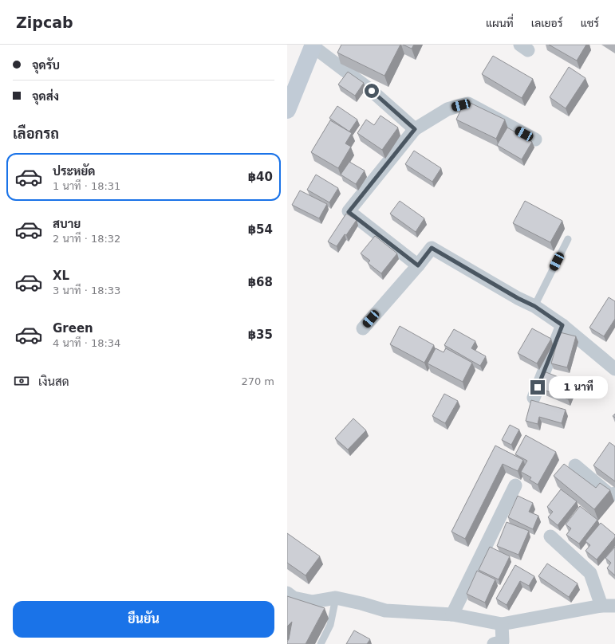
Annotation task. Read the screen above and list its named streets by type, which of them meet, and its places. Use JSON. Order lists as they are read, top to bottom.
{
  "page": {
    "header": "Zipcab",
    "nav": ["แผนที่", "เลเยอร์", "แชร์"],
    "banner": ["จุดรับ", "จุดส่ง"],
    "heading": "เลือกรถ",
    "list": [
      {
        "name": "ประหยัด",
        "note": "1 นาที · 18:31",
        "value": "฿40"
      },
      {
        "name": "สบาย",
        "note": "2 นาที · 18:32",
        "value": "฿54"
      },
      {
        "name": "XL",
        "note": "3 นาที · 18:33",
        "value": "฿68"
      },
      {
        "name": "Green",
        "note": "4 นาที · 18:34",
        "value": "฿35"
      }
    ],
    "pay": ["เงินสด", "270 m"],
    "bubble": "1 นาที",
    "buttons": "ยืนยัน"
  }
}
